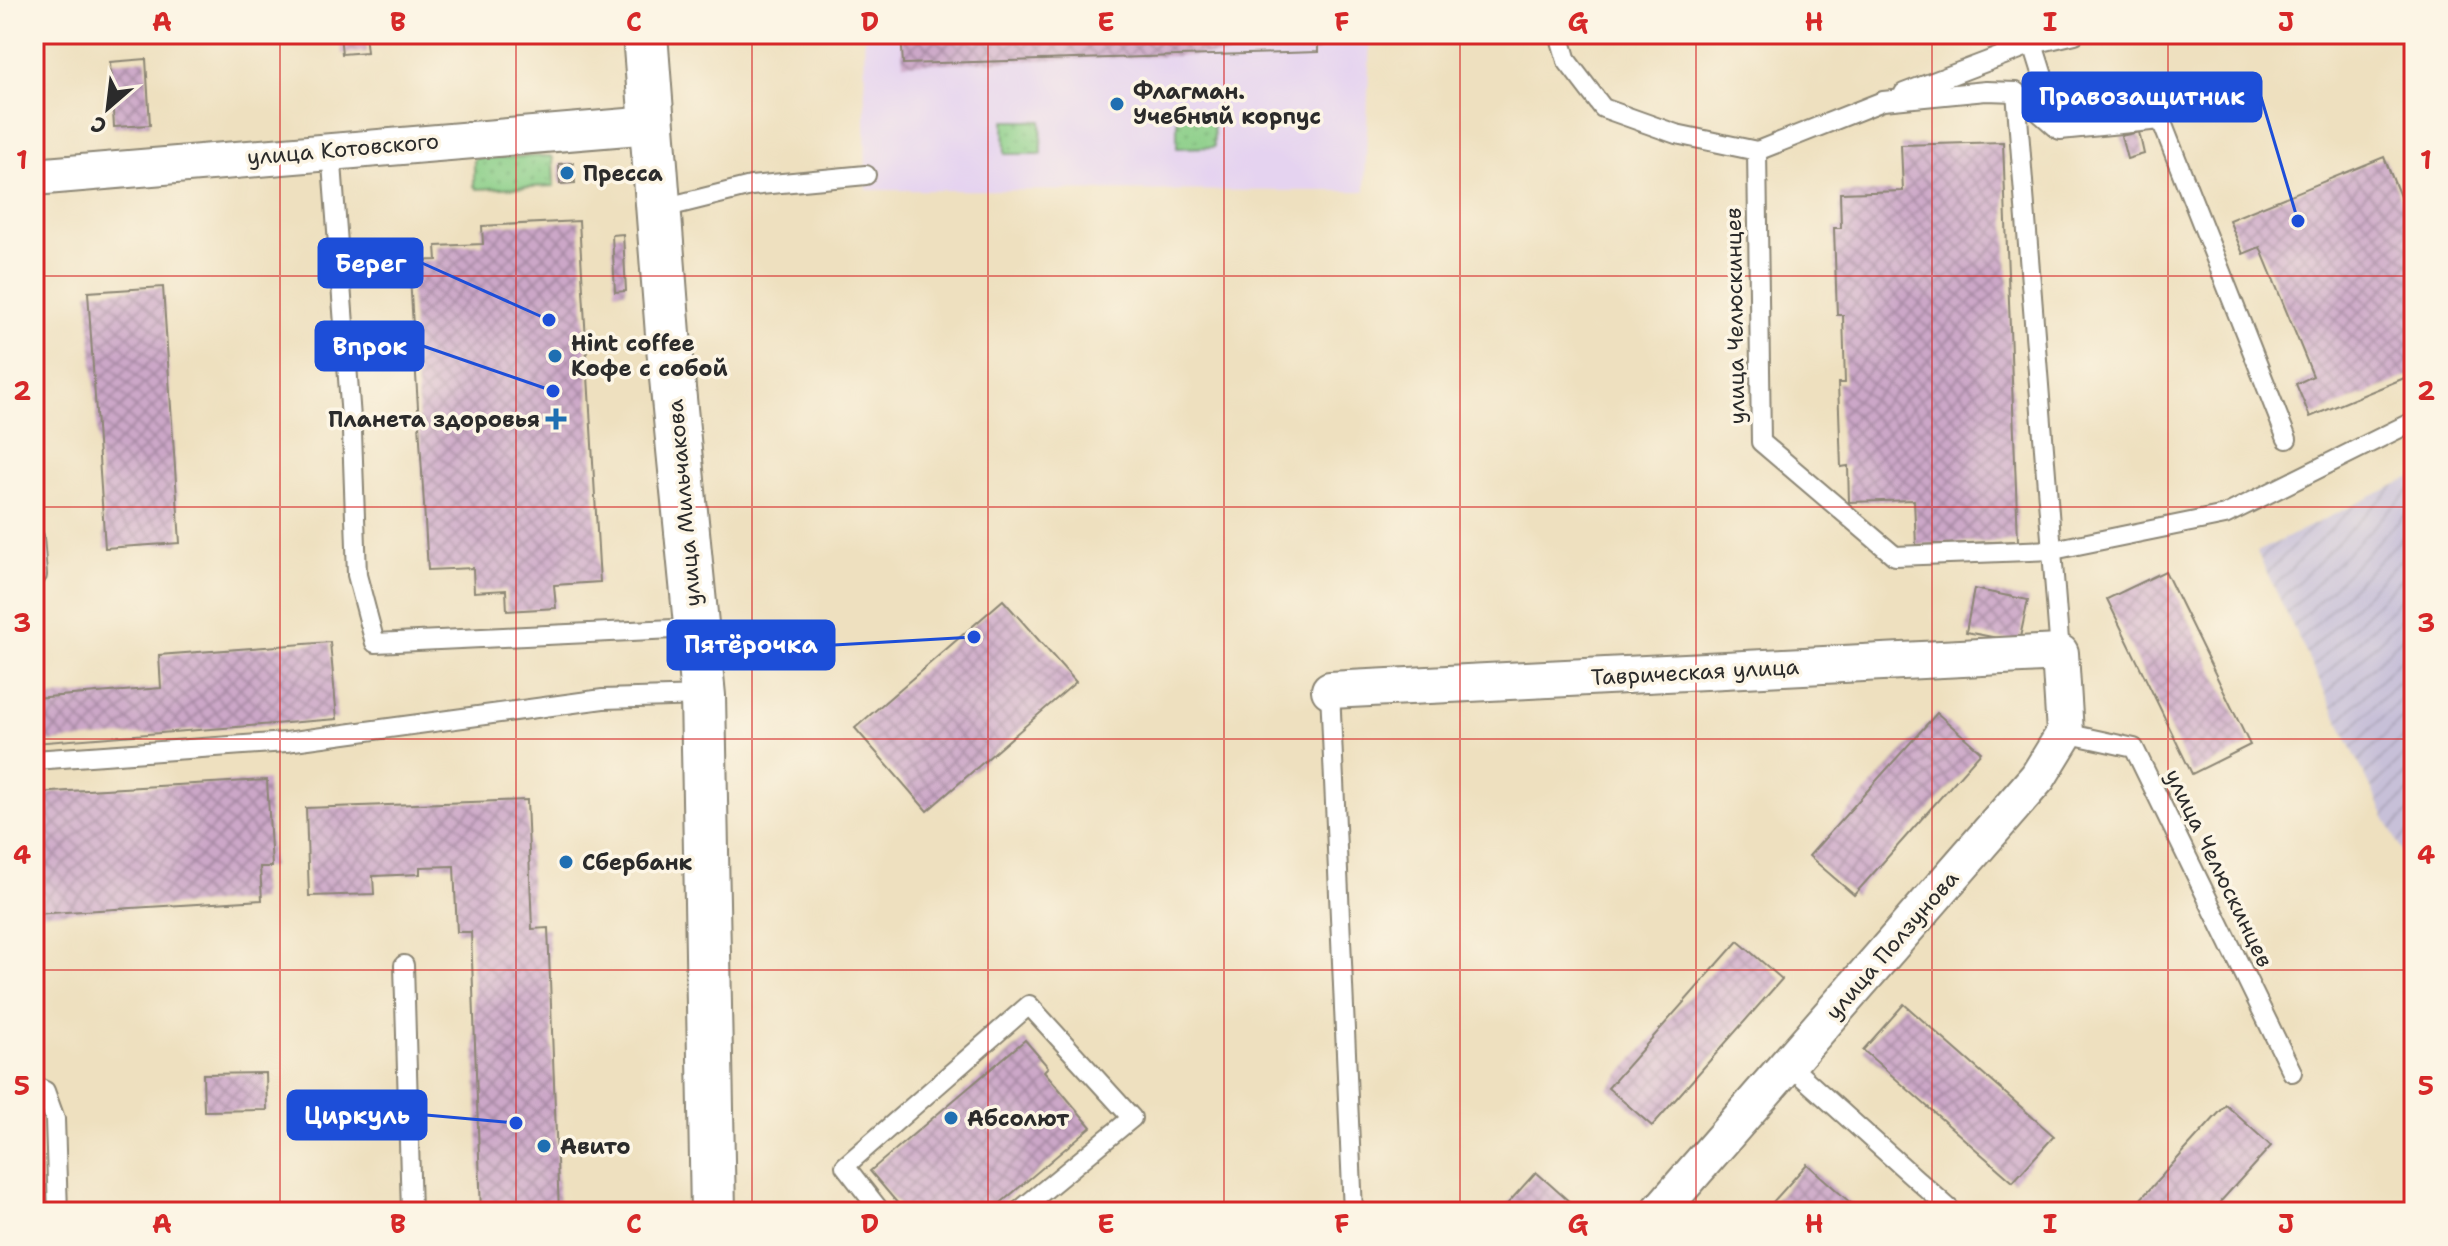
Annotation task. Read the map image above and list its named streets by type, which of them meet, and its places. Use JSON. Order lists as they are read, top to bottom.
{
  "streets": {
    "street": [
      "улица Котовского",
      "улица Мильчакова",
      "Таврическая улица",
      "улица Ползунова"
    ],
    "lane": ["улица Челюскинцев"]
  },
  "crossings": [
    ["улица Котовского", "улица Мильчакова"],
    ["улица Челюскинцев", "улица Ползунова"]
  ],
  "places": {
    "other": [
      "Флагман. Учебный корпус",
      "Пресса",
      "Правозащитник",
      "Берег",
      "Hint coffee Кофе с собой",
      "Впрок",
      "Пятёрочка",
      "Сбербанк",
      "Абсолют",
      "Циркуль",
      "Авито"
    ],
    "health": ["Планета здоровья"]
  },
  "north": "bottom left",
  "grid": {
    "columns": [
      "A",
      "B",
      "C",
      "D",
      "E",
      "F",
      "G",
      "H",
      "I",
      "J"
    ],
    "rows": [
      "1",
      "2",
      "3",
      "4",
      "5"
    ]
  }
}
